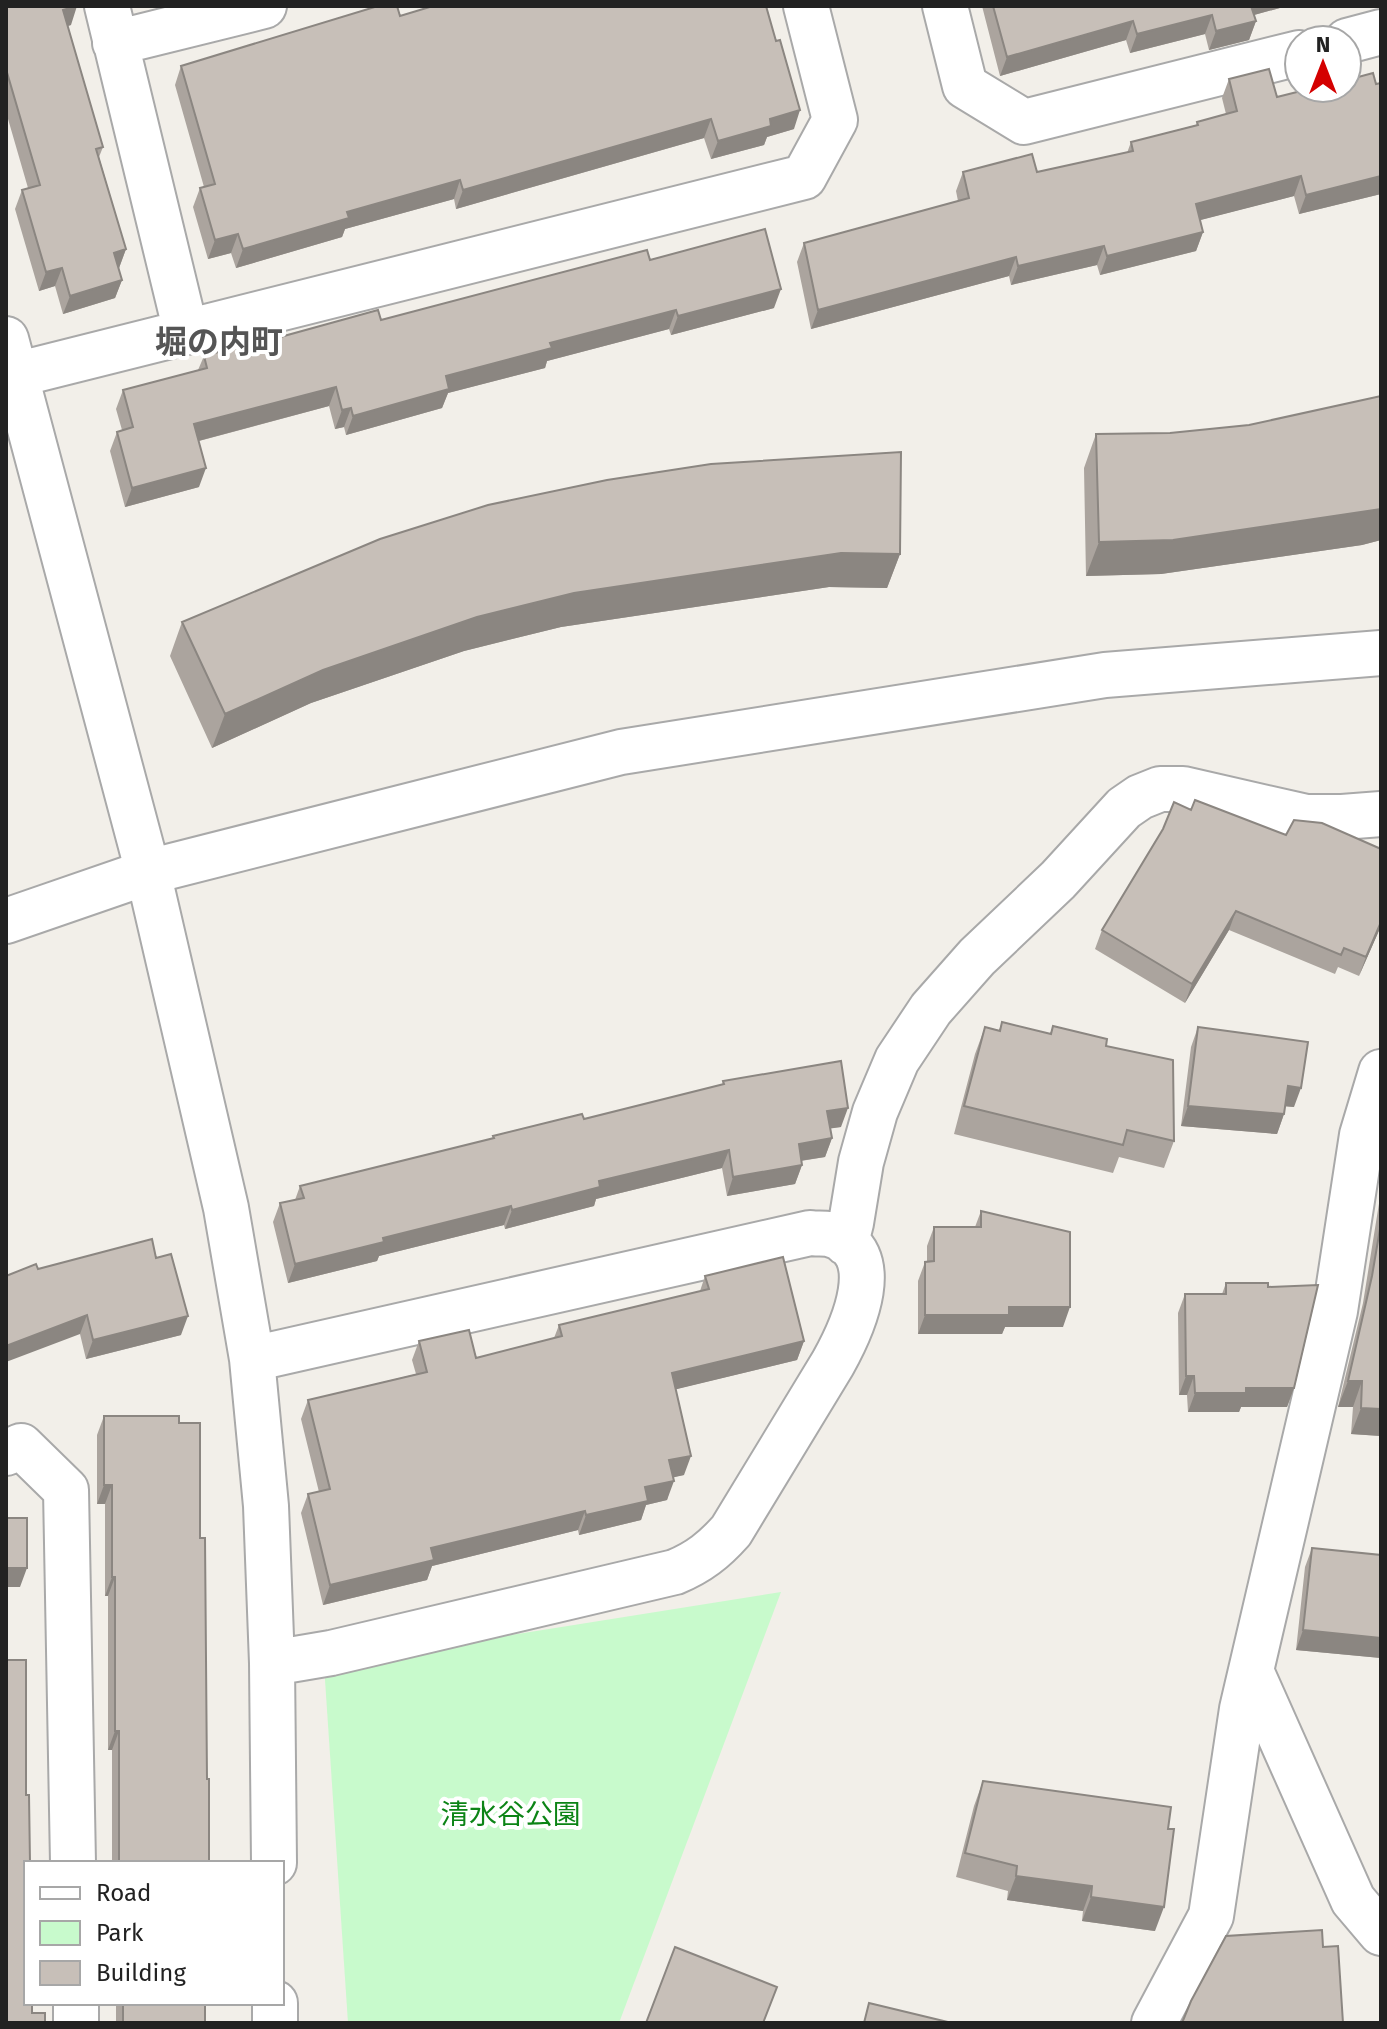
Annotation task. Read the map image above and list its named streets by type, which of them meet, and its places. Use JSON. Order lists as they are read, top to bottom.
{
  "districts": ["堀の内町"],
  "parks": ["清水谷公園"],
  "legend": ["Road", "Park", "Building"],
  "north": "top"
}
